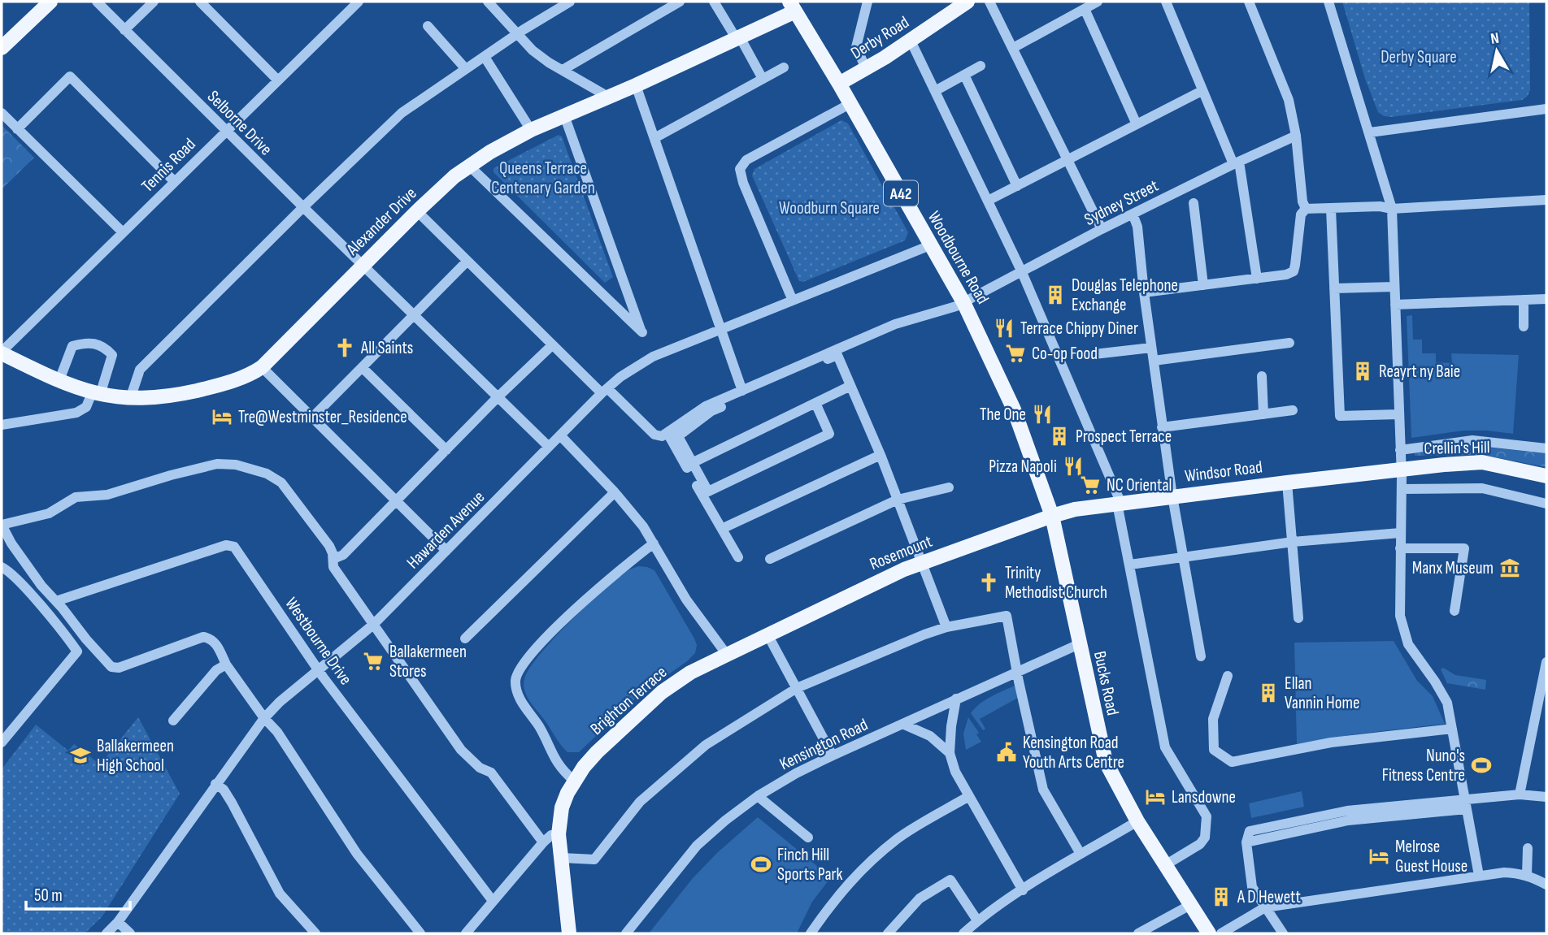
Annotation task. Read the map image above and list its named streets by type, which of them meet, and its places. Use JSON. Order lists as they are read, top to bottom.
{
  "streets": {
    "main road": [
      "Derby Road",
      "A42",
      "Alexander Drive",
      "Woodbourne Road",
      "Crellin's Hill",
      "Windsor Road",
      "Rosemount",
      "Bucks Road",
      "Brighton Terrace"
    ],
    "street": [
      "Selborne Drive",
      "Tennis Road",
      "Sydney Street",
      "Hawarden Avenue",
      "Westbourne Drive",
      "Kensington Road"
    ]
  },
  "crossings": [
    ["Derby Road", "Woodbourne Road"],
    ["Selborne Drive", "Tennis Road"],
    ["Selborne Drive", "Alexander Drive"],
    ["Selborne Drive", "Hawarden Avenue"],
    ["Tennis Road", "Alexander Drive"],
    ["Sydney Street", "Woodbourne Road"],
    ["Alexander Drive", "Woodbourne Road"],
    ["Woodbourne Road", "Windsor Road"],
    ["Woodbourne Road", "Rosemount"],
    ["Woodbourne Road", "Bucks Road"],
    ["Crellin's Hill", "Windsor Road"],
    ["Windsor Road", "Rosemount"],
    ["Windsor Road", "Bucks Road"],
    ["Hawarden Avenue", "Westbourne Drive"],
    ["Rosemount", "Bucks Road"],
    ["Rosemount", "Brighton Terrace"],
    ["Bucks Road", "Kensington Road"]
  ],
  "parks": ["Derby Square", "Queens Terrace Centenary Garden", "Woodburn Square"],
  "places": {
    "building": [
      "Douglas Telephone Exchange",
      "Reayrt ny Baie",
      "Prospect Terrace",
      "Ellan Vannin Home",
      "A D Hewett"
    ],
    "restaurant": ["Terrace Chippy Diner", "The One", "Pizza Napoli"],
    "church": ["All Saints", "Trinity Methodist Church"],
    "supermarket": ["Co-op Food", "NC Oriental", "Ballakermeen Stores"],
    "hotel": ["Tre@Westminster_Residence", "Lansdowne", "Melrose Guest House"],
    "museum": ["Manx Museum"],
    "public building": ["Kensington Road Youth Arts Centre"],
    "school or university": ["Ballakermeen High School"],
    "sports": ["Nuno's Fitness Centre", "Finch Hill Sports Park"]
  },
  "scale_bar": "50 m",
  "north": "top"
}
